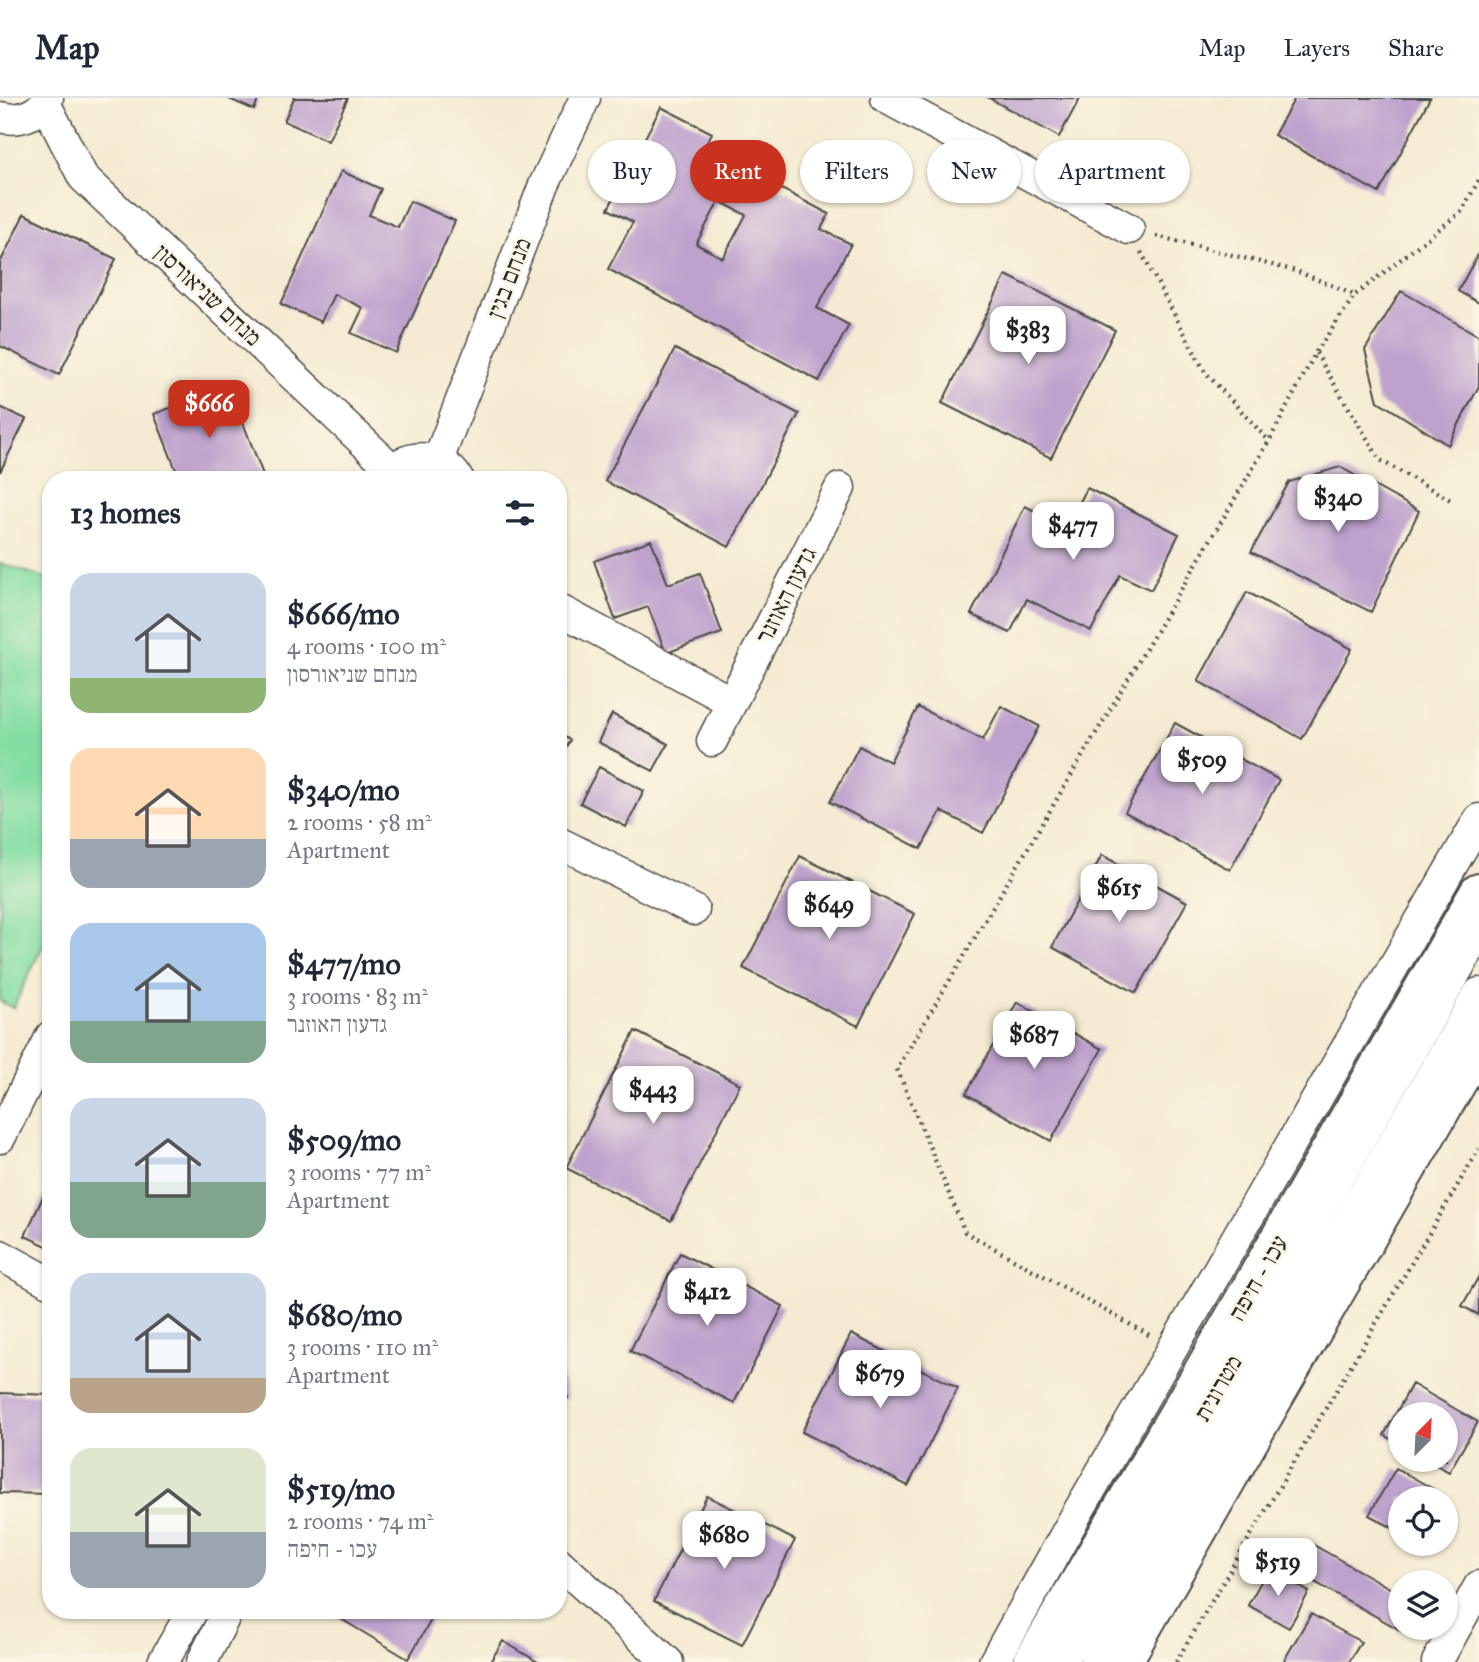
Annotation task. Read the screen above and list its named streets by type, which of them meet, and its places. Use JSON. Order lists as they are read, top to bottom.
{
  "streets": {
    "highway": ["עכו - חיפה"],
    "street": [
      "מנחם בגין",
      "מנחם שניאורסון",
      "גדעון האוזנר",
      "מטרונית"
    ]
  },
  "north": "top right",
  "page": {
    "header": "Map",
    "nav": ["Map", "Layers", "Share"],
    "chip": [
      "Buy",
      "Rent",
      "Filters",
      "New",
      "Apartment"
    ],
    "price": [
      "$383",
      "$666",
      "$340",
      "$477",
      "$509",
      "$615",
      "$649",
      "$687",
      "$443",
      "$412",
      "$679",
      "$680",
      "$519"
    ],
    "heading": "13 homes",
    "list": [
      {
        "name": "$666/mo",
        "note": "4 rooms · 100 m² · מנחם שניאורסון"
      },
      {
        "name": "$340/mo",
        "note": "2 rooms · 58 m² · Apartment"
      },
      {
        "name": "$477/mo",
        "note": "3 rooms · 83 m² · גדעון האוזנר"
      },
      {
        "name": "$509/mo",
        "note": "3 rooms · 77 m² · Apartment"
      },
      {
        "name": "$680/mo",
        "note": "3 rooms · 110 m² · Apartment"
      },
      {
        "name": "$519/mo",
        "note": "2 rooms · 74 m² · עכו - חיפה"
      }
    ]
  }
}
